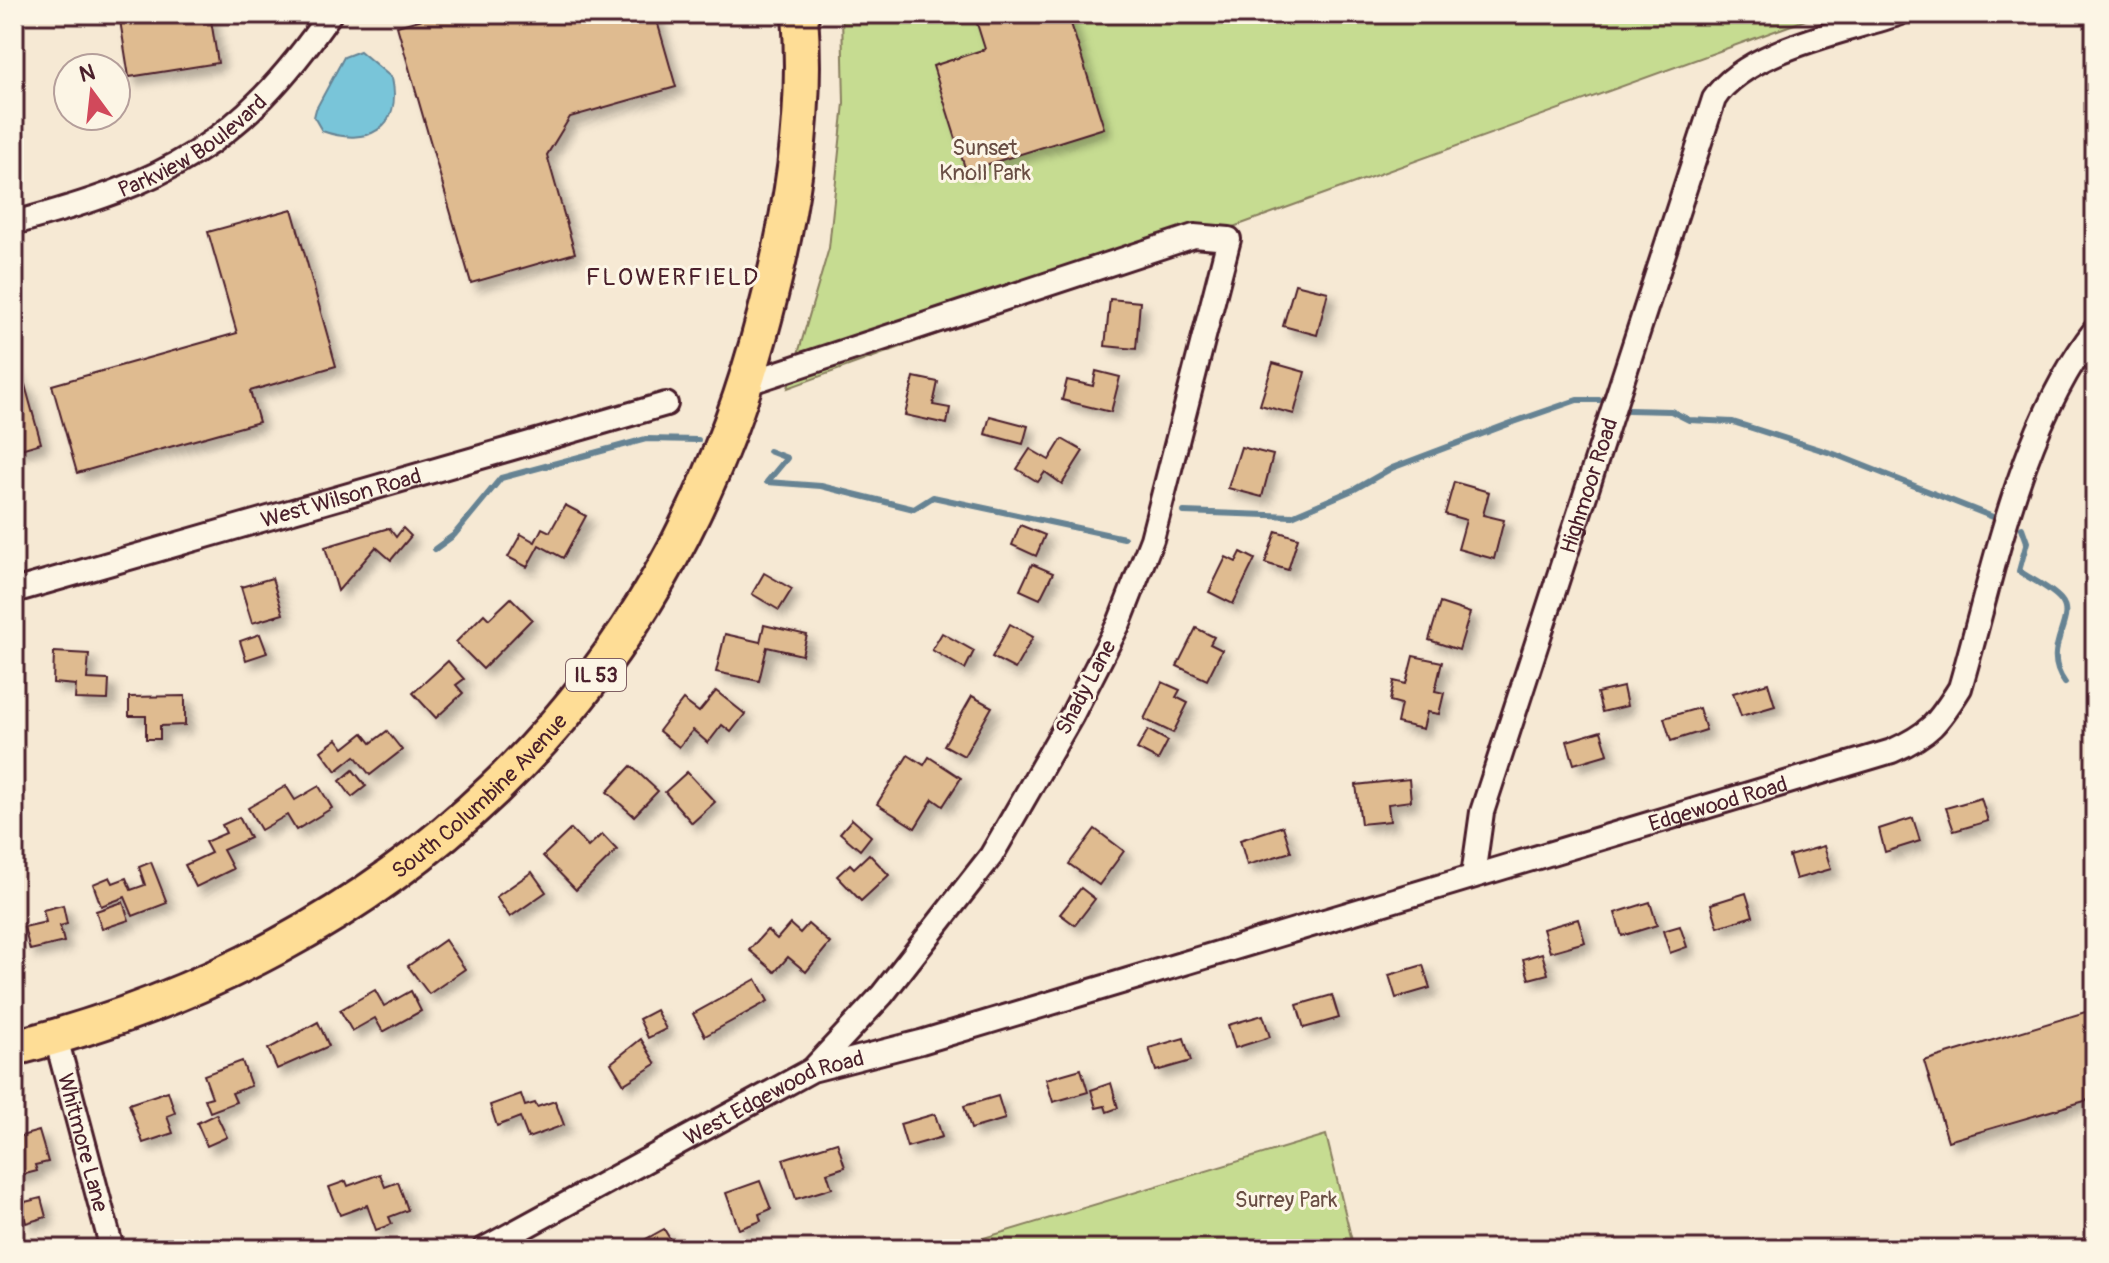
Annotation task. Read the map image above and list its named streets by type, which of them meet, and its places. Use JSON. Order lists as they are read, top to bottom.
{
  "streets": {
    "main road": ["IL 53", "South Columbine Avenue"],
    "street": [
      "Parkview Boulevard",
      "Highmoor Road",
      "West Wilson Road",
      "Shady Lane",
      "Edgewood Road",
      "West Edgewood Road",
      "Whitmore Lane"
    ]
  },
  "crossings": [
    ["Highmoor Road", "Edgewood Road"],
    ["Shady Lane", "South Columbine Avenue"],
    ["Shady Lane", "West Edgewood Road"],
    ["South Columbine Avenue", "Whitmore Lane"],
    ["Edgewood Road", "West Edgewood Road"]
  ],
  "districts": ["FLOWERFIELD"],
  "parks": ["Sunset Knoll Park", "Surrey Park"],
  "north": "top"
}
